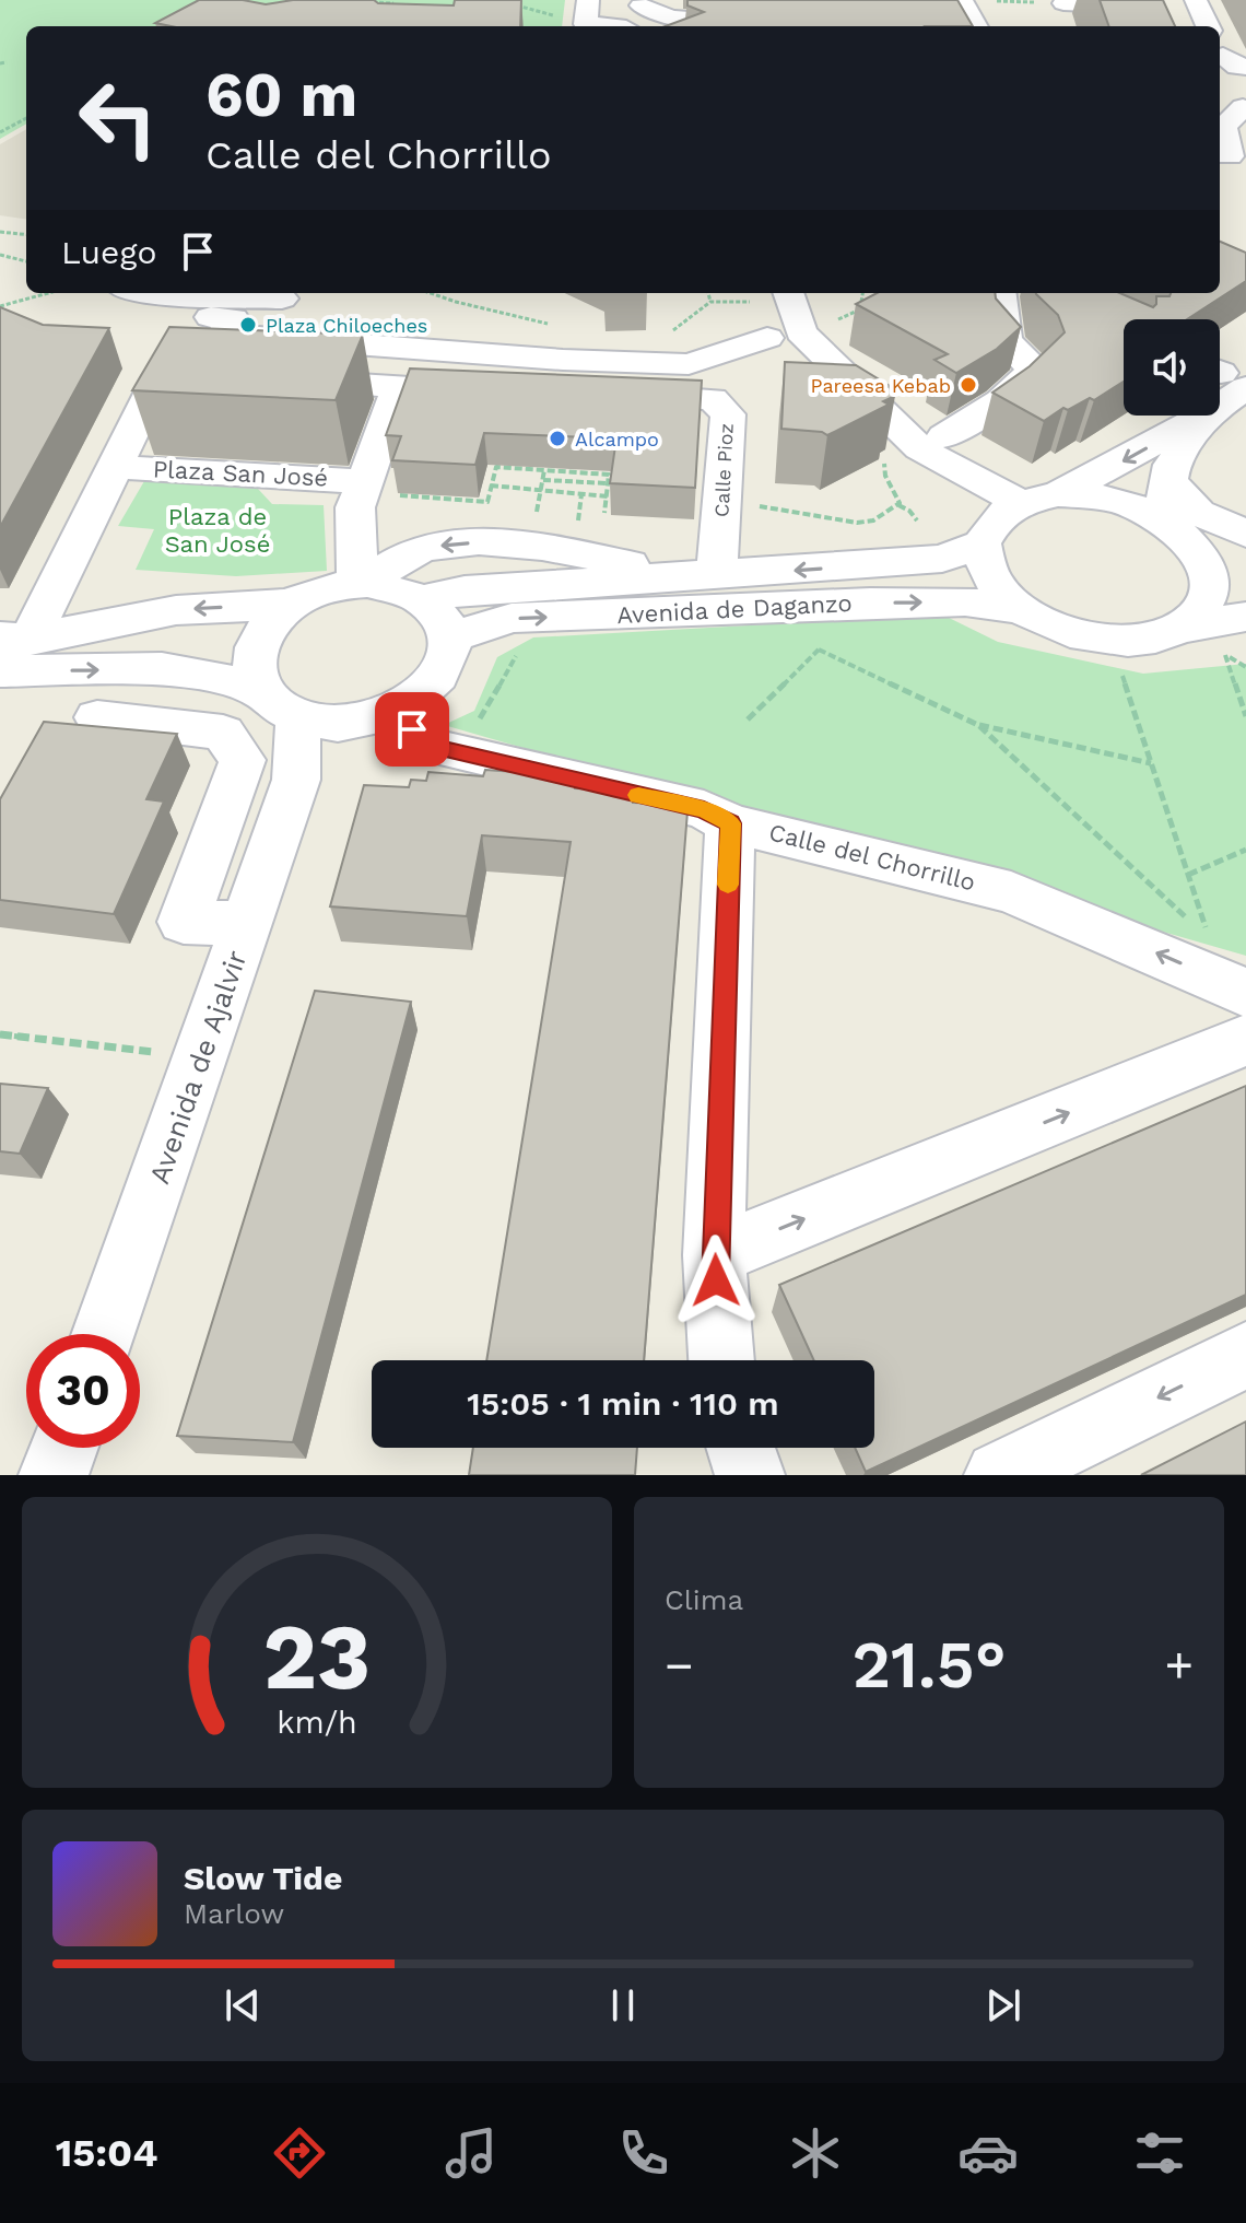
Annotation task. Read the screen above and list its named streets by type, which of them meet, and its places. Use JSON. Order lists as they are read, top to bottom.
{
  "streets": {
    "street": [
      "Calle Pioz",
      "Plaza San José",
      "Avenida de Daganzo",
      "Calle del Chorrillo",
      "Avenida de Ajalvir"
    ]
  },
  "crossings": [
    ["Calle Pioz", "Avenida de Daganzo"],
    ["Plaza San José", "Avenida de Daganzo"],
    ["Plaza San José", "Calle del Chorrillo"],
    ["Plaza San José", "Avenida de Ajalvir"],
    ["Avenida de Daganzo", "Calle del Chorrillo"],
    ["Avenida de Daganzo", "Avenida de Ajalvir"],
    ["Calle del Chorrillo", "Avenida de Ajalvir"]
  ],
  "parks": ["Plaza de San José"],
  "places": ["Plaza Chiloeches", "Pareesa Kebab", "Alcampo"],
  "page": {
    "turn": ["60 m", "Calle del Chorrillo"],
    "then": "Luego",
    "limit": "30",
    "trip": "15:05 · 1 min · 110 m",
    "tile": "Clima",
    "heat": ["−", "21.5°", "+"],
    "song": ["Slow Tide", "Marlow"],
    "tabs": "15:04",
    "gauge": ["23", "km/h"]
  }
}
